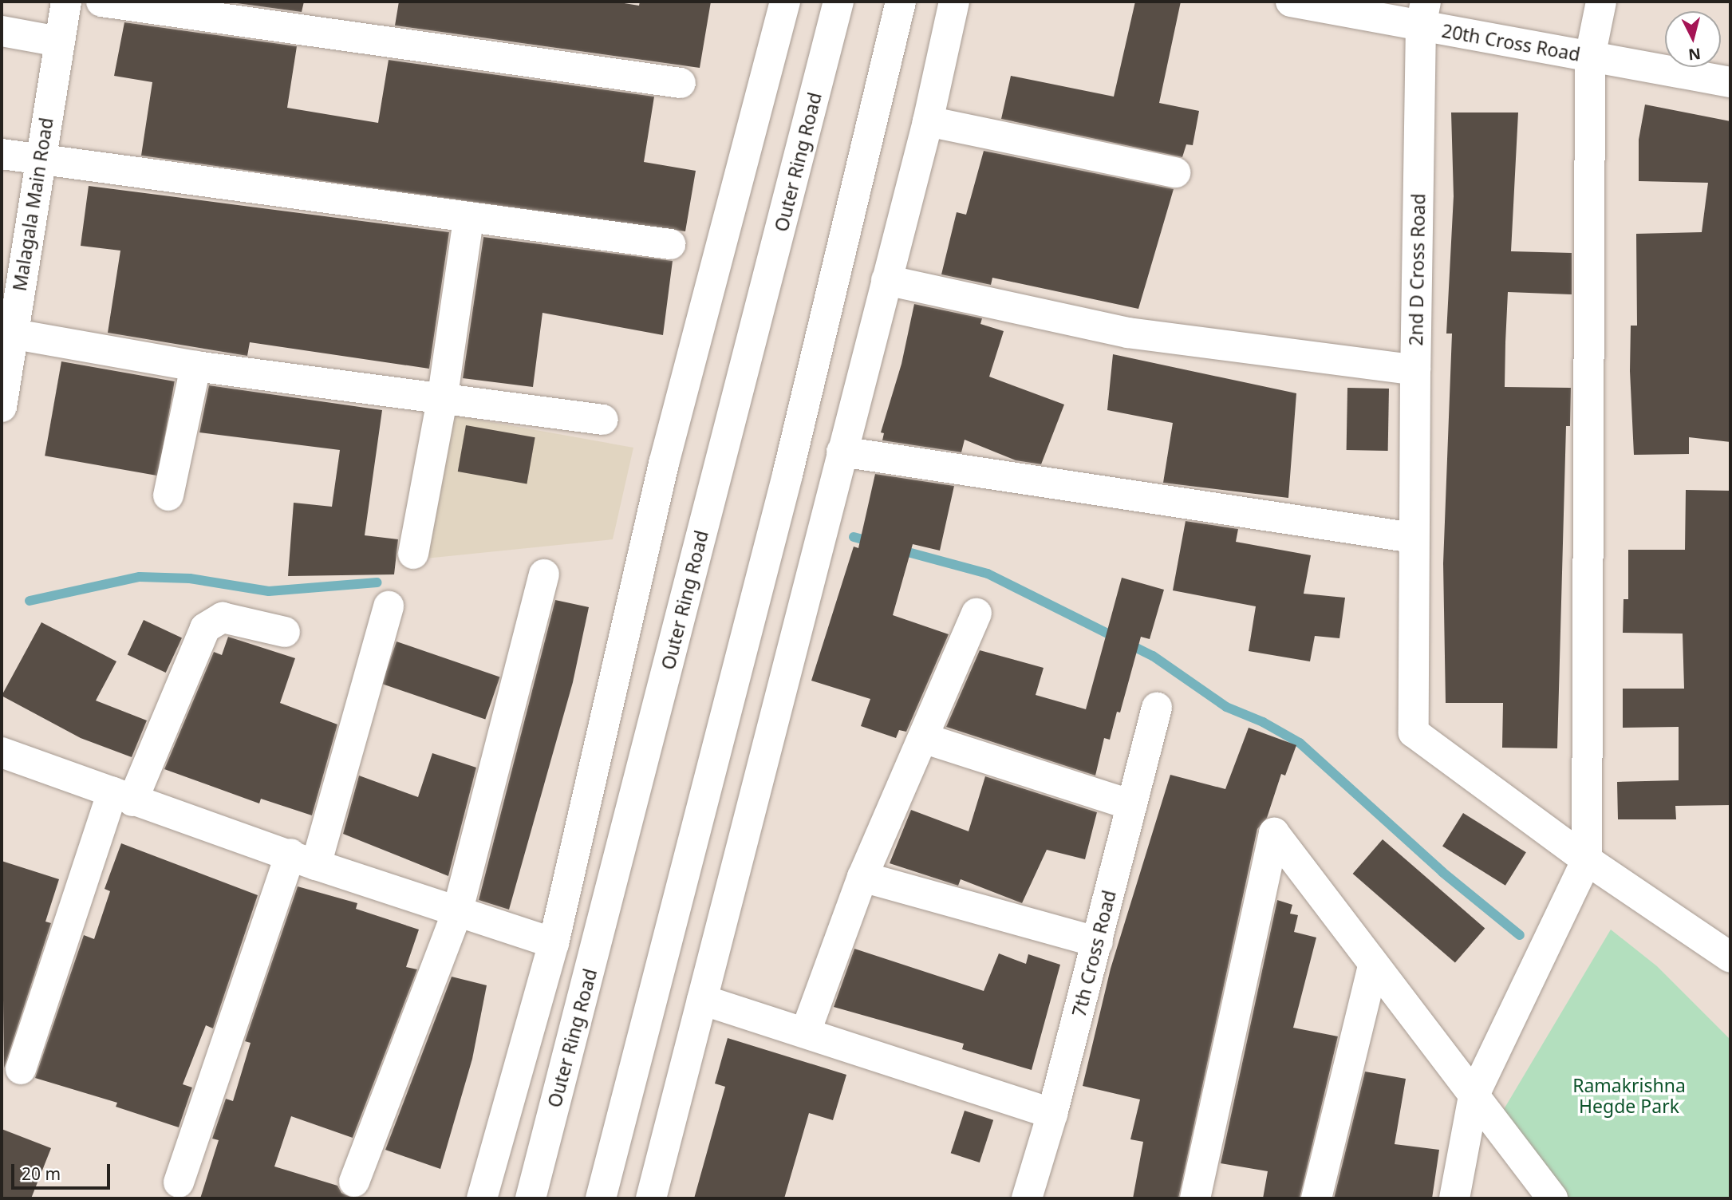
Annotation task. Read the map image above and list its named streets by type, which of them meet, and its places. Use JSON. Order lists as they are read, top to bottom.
{
  "streets": {
    "main road": [
      "20th Cross Road",
      "Outer Ring Road",
      "Malagala Main Road",
      "2nd D Cross Road",
      "7th Cross Road"
    ]
  },
  "crossings": [
    ["20th Cross Road", "2nd D Cross Road"]
  ],
  "parks": ["Ramakrishna Hegde Park"],
  "scale_bar": "20 m",
  "north": "bottom"
}
